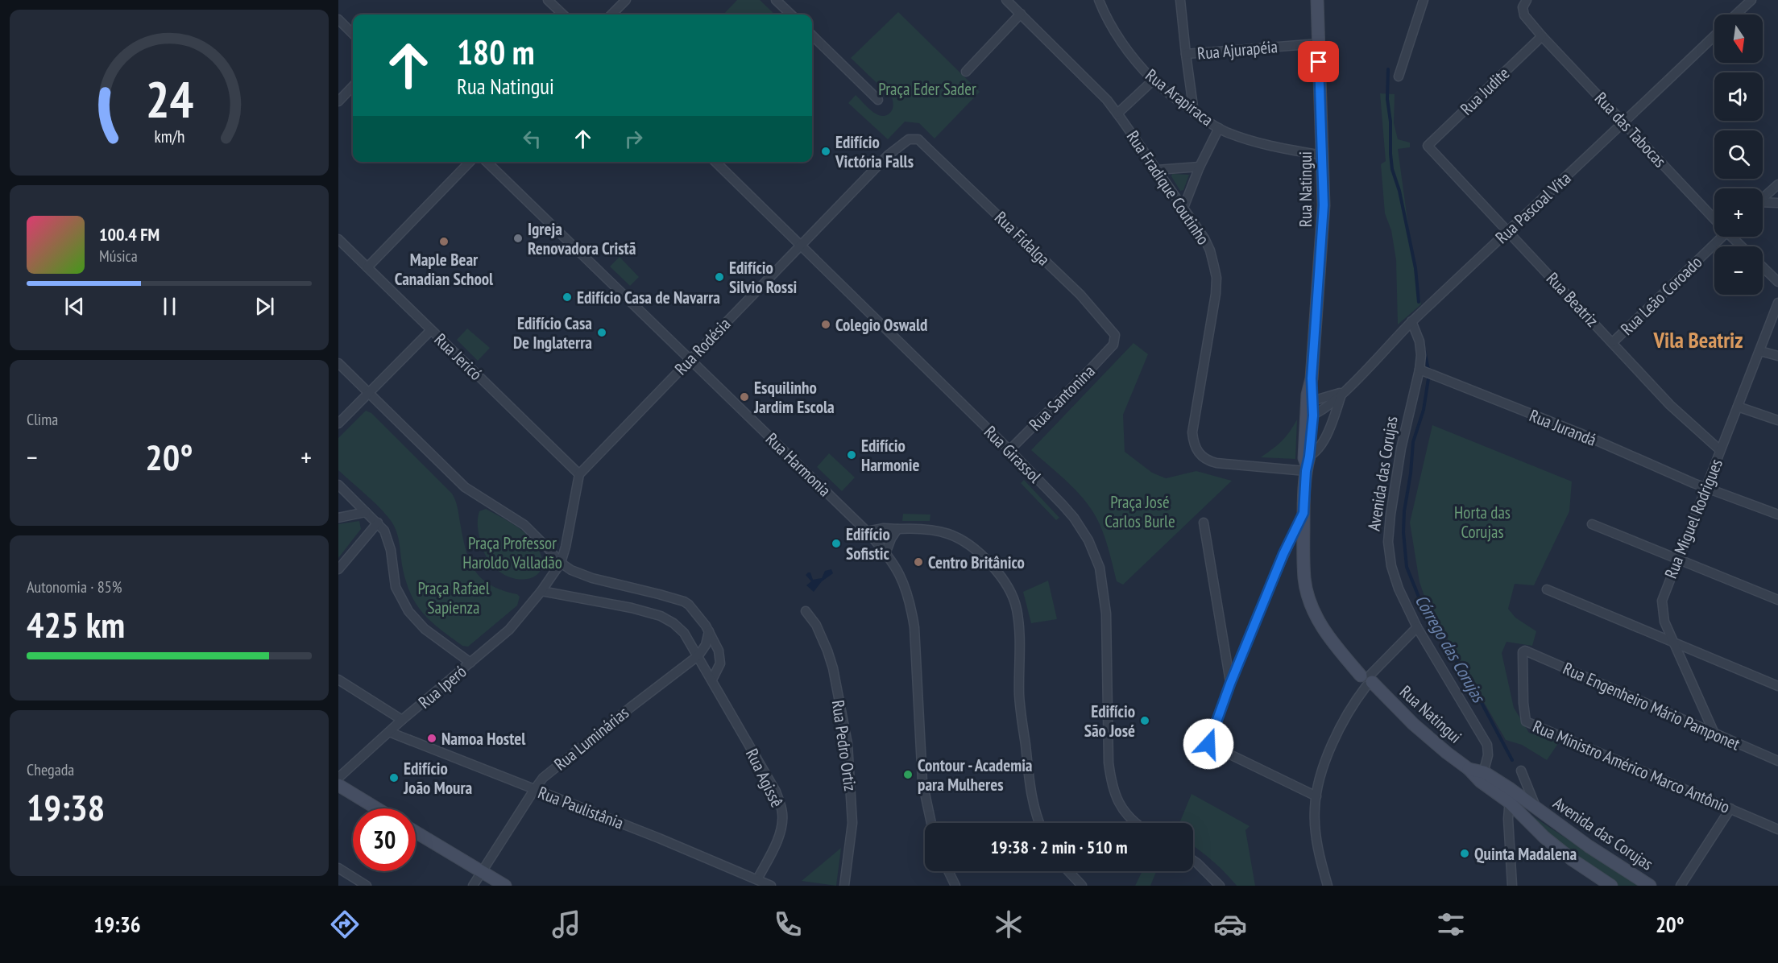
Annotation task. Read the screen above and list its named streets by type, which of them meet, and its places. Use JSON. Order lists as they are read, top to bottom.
{
  "streets": {
    "street": [
      "Rua Ajurapéia",
      "Rua Judite",
      "Rua Arapiraca",
      "Rua das Tabocas",
      "Rua Fradique Coutinho",
      "Rua Natingui",
      "Rua Pascoal Vita",
      "Rua Fidalga",
      "Rua Leão Coroado",
      "Rua Beatriz",
      "Rua Rodésia",
      "Rua Jericó",
      "Rua Santonina",
      "Rua Jurandá",
      "Rua Girassol",
      "Rua Harmonia",
      "Avenida das Corujas",
      "Rua Miguel Rodrigues",
      "Rua Iperó",
      "Rua Engenheiro Mário Pamponet",
      "Rua Luminárias",
      "Rua Pedro Ortiz",
      "Rua Ministro Américo Marco Antônio",
      "Rua Agissê",
      "Rua Paulistânia"
    ]
  },
  "crossings": [
    ["Rua Ajurapéia", "Rua Natingui"],
    ["Rua Judite", "Rua das Tabocas"],
    ["Rua Judite", "Rua Beatriz"],
    ["Rua Arapiraca", "Rua Natingui"],
    ["Rua das Tabocas", "Rua Pascoal Vita"],
    ["Rua Fradique Coutinho", "Rua Natingui"],
    ["Rua Fradique Coutinho", "Rua Pascoal Vita"],
    ["Rua Natingui", "Rua Pascoal Vita"],
    ["Rua Natingui", "Avenida das Corujas"],
    ["Rua Pascoal Vita", "Rua Beatriz"],
    ["Rua Pascoal Vita", "Avenida das Corujas"],
    ["Rua Fidalga", "Rua Rodésia"],
    ["Rua Fidalga", "Rua Santonina"],
    ["Rua Leão Coroado", "Rua Beatriz"],
    ["Rua Beatriz", "Rua Miguel Rodrigues"],
    ["Rua Rodésia", "Rua Jericó"],
    ["Rua Rodésia", "Rua Girassol"],
    ["Rua Rodésia", "Rua Harmonia"],
    ["Rua Santonina", "Rua Girassol"],
    ["Rua Jurandá", "Avenida das Corujas"],
    ["Rua Jurandá", "Rua Miguel Rodrigues"],
    ["Rua Miguel Rodrigues", "Rua Engenheiro Mário Pamponet"],
    ["Rua Iperó", "Rua Agissê"],
    ["Rua Iperó", "Rua Paulistânia"],
    ["Rua Engenheiro Mário Pamponet", "Rua Ministro Américo Marco Antônio"],
    ["Rua Luminárias", "Rua Agissê"],
    ["Rua Luminárias", "Rua Paulistânia"],
    ["Rua Agissê", "Rua Paulistânia"]
  ],
  "districts": ["Vila Beatriz"],
  "water": ["Córrego das Corujas"],
  "parks": [
    "Praça Eder Sader",
    "Praça José Carlos Burle",
    "Horta das Corujas",
    "Praça Professor Haroldo Valladão",
    "Praça Rafael Sapienza"
  ],
  "places": [
    "Edifício Victória Falls",
    "Igreja Renovadora Cristã",
    "Maple Bear Canadian School",
    "Edifício Silvio Rossi",
    "Edifício Casa de Navarra",
    "Colegio Oswald",
    "Edifício Casa De Inglaterra",
    "Esquilinho Jardim Escola",
    "Edifício Harmonie",
    "Edifício Sofistic",
    "Centro Britânico",
    "Edifício São José",
    "Namoa Hostel",
    "Contour - Academia para Mulheres",
    "Edifício João Moura",
    "Quinta Madalena"
  ],
  "north": "bottom",
  "page": {
    "map_buttons": ["+", "−"],
    "turn": ["180 m", "Rua Natingui"],
    "song": ["100.4 FM", "Música"],
    "tile": [
      "Clima",
      ["Autonomia · 85%", "425 km"],
      ["Chegada", "19:38"]
    ],
    "heat": ["−", "20°", "+"],
    "limit": "30",
    "trip": "19:38 · 2 min · 510 m",
    "tabs": ["19:36", "20°"],
    "gauge": ["24", "km/h"]
  }
}
